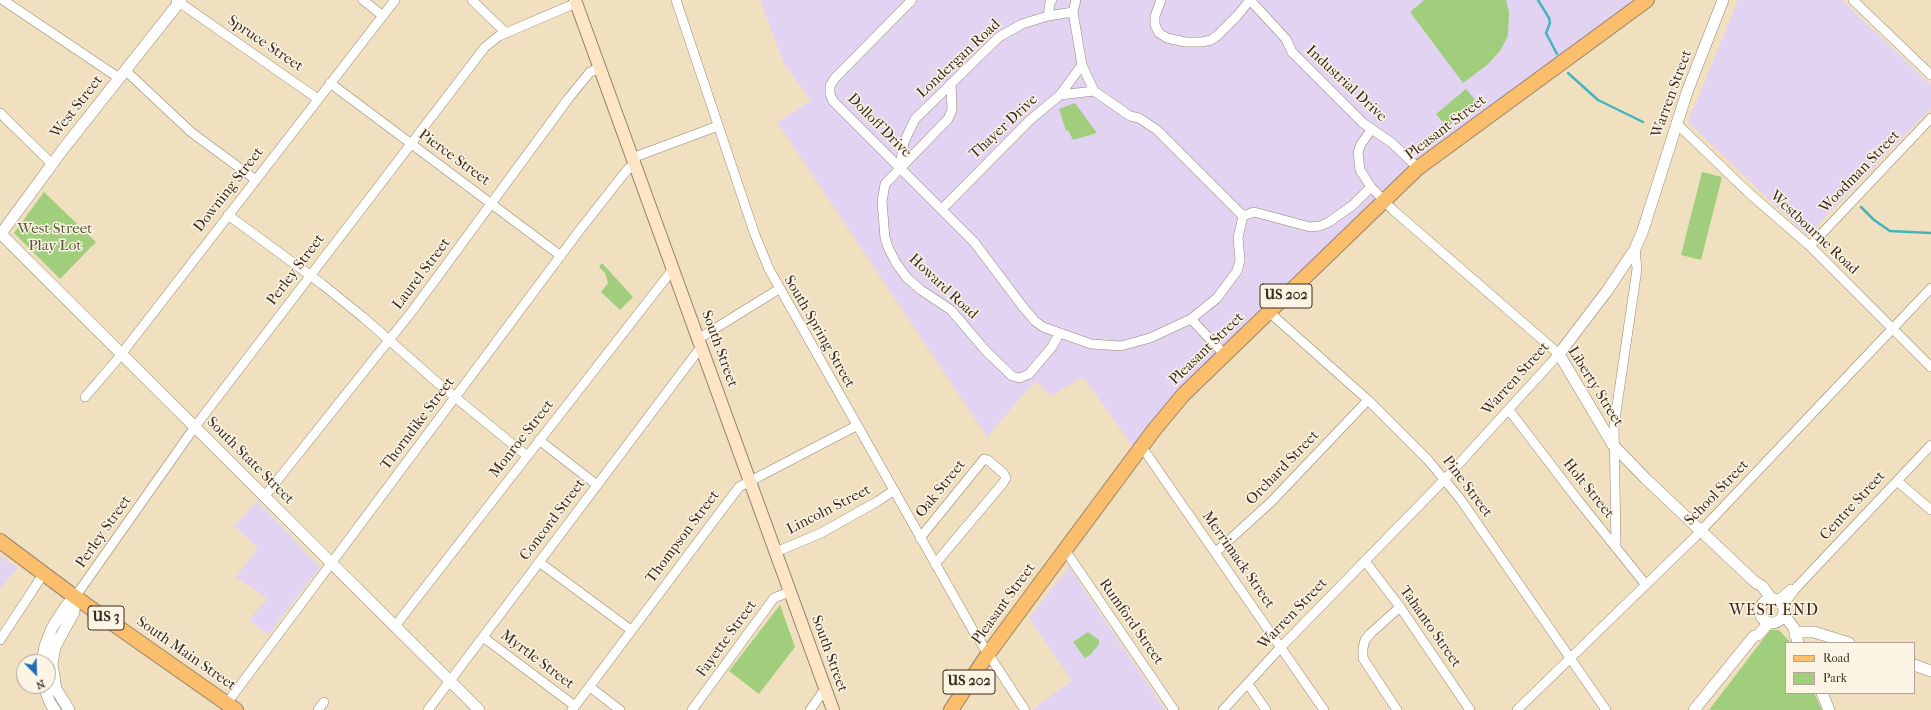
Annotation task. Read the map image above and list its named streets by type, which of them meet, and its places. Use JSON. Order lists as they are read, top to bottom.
{
  "streets": {
    "main road": [
      "Pleasant Street",
      "US 202",
      "South Street",
      "US 3",
      "South Main Street"
    ],
    "street": [
      "Spruce Street",
      "Londergan Road",
      "Industrial Drive",
      "Warren Street",
      "West Street",
      "Dolloff Drive",
      "Thayer Drive",
      "Pierce Street",
      "Woodman Street",
      "Downing Street",
      "Westbourne Road",
      "Perley Street",
      "Laurel Street",
      "Howard Road",
      "South Spring Street",
      "Liberty Street",
      "Thorndike Street",
      "Monroe Street",
      "South State Street",
      "Orchard Street",
      "Pine Street",
      "Oak Street",
      "Holt Street",
      "School Street",
      "Centre Street",
      "Lincoln Street",
      "Concord Street",
      "Thompson Street",
      "Merrimack Street",
      "Rumford Street",
      "Tahanto Street",
      "Fayette Street",
      "Myrtle Street"
    ]
  },
  "crossings": [
    ["Spruce Street", "West Street"],
    ["Spruce Street", "Downing Street"],
    ["Londergan Road", "Dolloff Drive"],
    ["Londergan Road", "Howard Road"],
    ["Industrial Drive", "Pleasant Street"],
    ["Industrial Drive", "Liberty Street"],
    ["Warren Street", "Westbourne Road"],
    ["Warren Street", "Liberty Street"],
    ["Warren Street", "Pine Street"],
    ["Warren Street", "Holt Street"],
    ["Warren Street", "Merrimack Street"],
    ["Warren Street", "Tahanto Street"],
    ["West Street", "South State Street"],
    ["Dolloff Drive", "Thayer Drive"],
    ["Dolloff Drive", "Howard Road"],
    ["Pleasant Street", "South Spring Street"],
    ["Pleasant Street", "Liberty Street"],
    ["Pleasant Street", "Pine Street"],
    ["Pleasant Street", "Merrimack Street"],
    ["Pleasant Street", "Rumford Street"],
    ["Pierce Street", "Downing Street"],
    ["Pierce Street", "Perley Street"],
    ["Pierce Street", "Laurel Street"],
    ["Pierce Street", "Thorndike Street"],
    ["Woodman Street", "Westbourne Road"],
    ["Downing Street", "South State Street"],
    ["Westbourne Road", "School Street"],
    ["Perley Street", "South Street"],
    ["Perley Street", "South State Street"],
    ["Perley Street", "South Main Street"],
    ["Laurel Street", "South Street"],
    ["Laurel Street", "South State Street"],
    ["South Spring Street", "Thorndike Street"],
    ["South Spring Street", "Oak Street"],
    ["South Spring Street", "Lincoln Street"],
    ["South Spring Street", "Concord Street"],
    ["South Spring Street", "Thompson Street"],
    ["South Street", "Thorndike Street"],
    ["South Street", "Monroe Street"],
    ["South Street", "Lincoln Street"],
    ["South Street", "Concord Street"],
    ["South Street", "Thompson Street"],
    ["South Street", "Fayette Street"],
    ["Liberty Street", "School Street"],
    ["Liberty Street", "Centre Street"],
    ["Thorndike Street", "South State Street"],
    ["Thorndike Street", "South Main Street"],
    ["Monroe Street", "South State Street"],
    ["South State Street", "Concord Street"],
    ["Orchard Street", "Pine Street"],
    ["Orchard Street", "Merrimack Street"],
    ["Pine Street", "School Street"],
    ["Holt Street", "School Street"],
    ["Concord Street", "Myrtle Street"],
    ["Thompson Street", "Myrtle Street"]
  ],
  "districts": ["WEST END"],
  "parks": ["West Street Play Lot"],
  "legend": ["Road", "Park"],
  "north": "bottom right"
}
